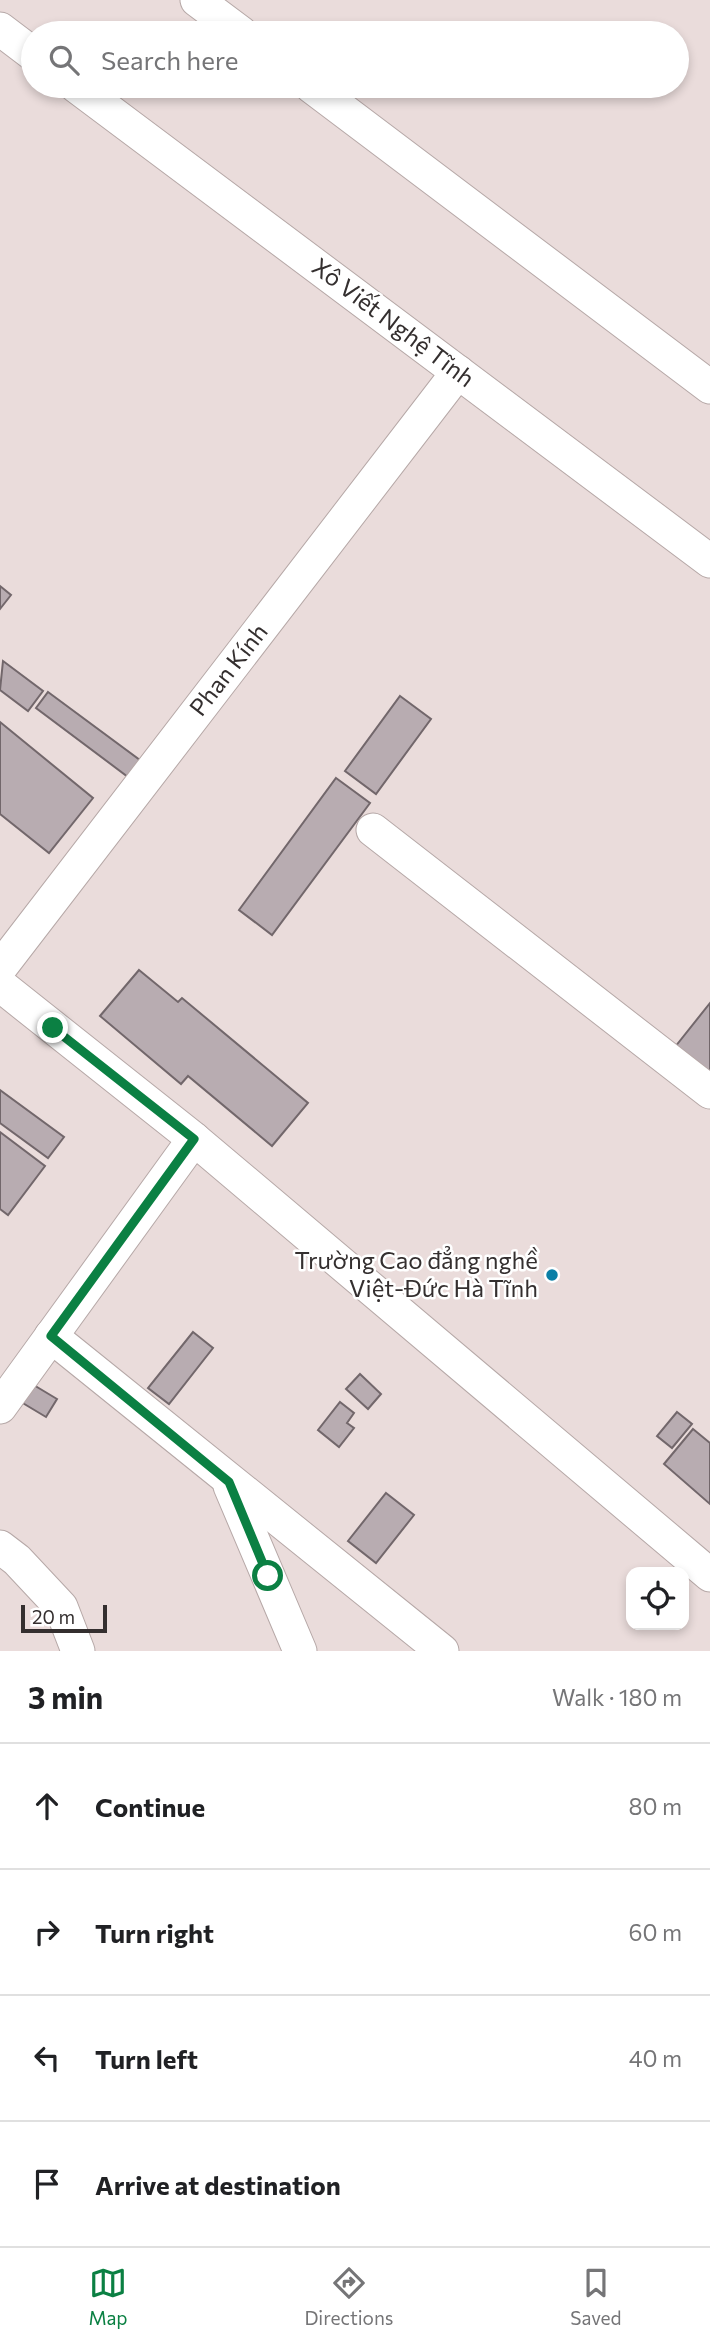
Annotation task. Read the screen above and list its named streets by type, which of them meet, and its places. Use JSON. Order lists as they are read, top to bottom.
{
  "streets": {
    "street": ["Xô Viết Nghệ Tĩnh", "Phan Kính"]
  },
  "crossings": [
    ["Xô Viết Nghệ Tĩnh", "Phan Kính"]
  ],
  "places": ["Trường Cao đẳng nghề Việt-Đức Hà Tĩnh"],
  "scale_bar": "20 m",
  "page": {
    "search": "Search here",
    "scale": "20 m",
    "heading": ["3 min", "Walk · 180 m"],
    "list": [
      ["Continue", "80 m"],
      ["Turn right", "60 m"],
      ["Turn left", "40 m"],
      "Arrive at destination"
    ],
    "nav": ["Map", "Directions", "Saved"]
  }
}
